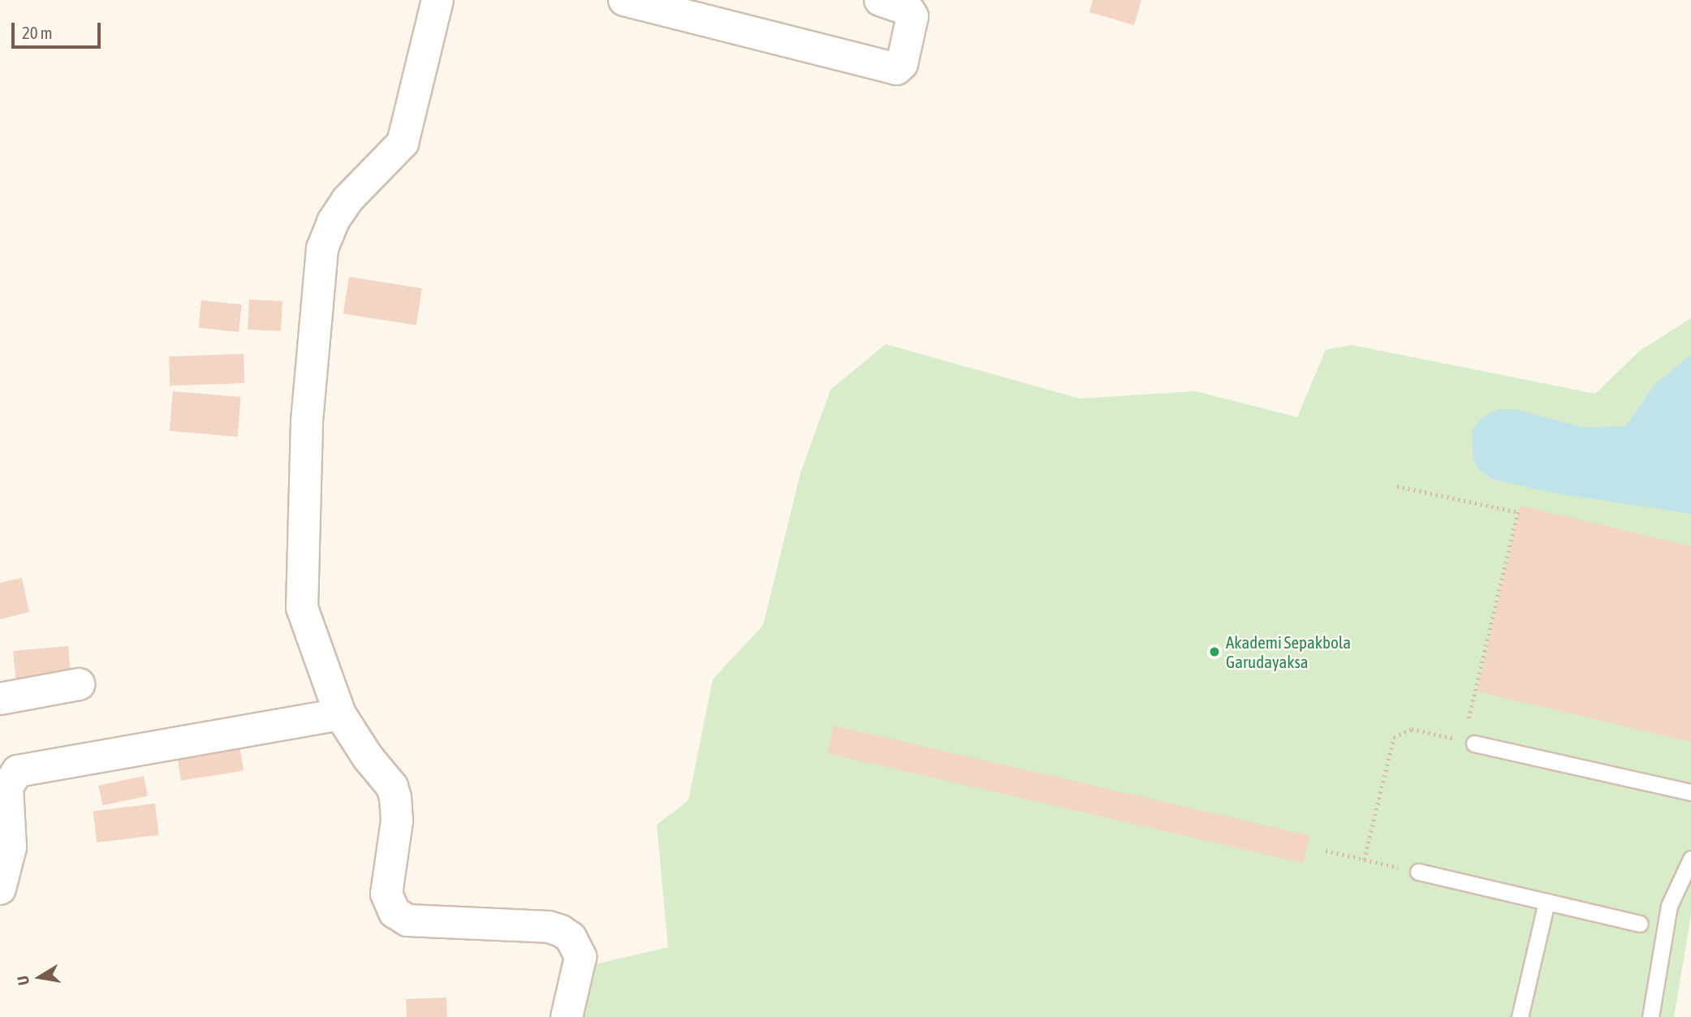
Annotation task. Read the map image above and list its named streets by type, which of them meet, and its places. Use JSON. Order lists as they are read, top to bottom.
{
  "places": ["Akademi Sepakbola Garudayaksa"],
  "scale_bar": "20 m",
  "north": "left"
}
